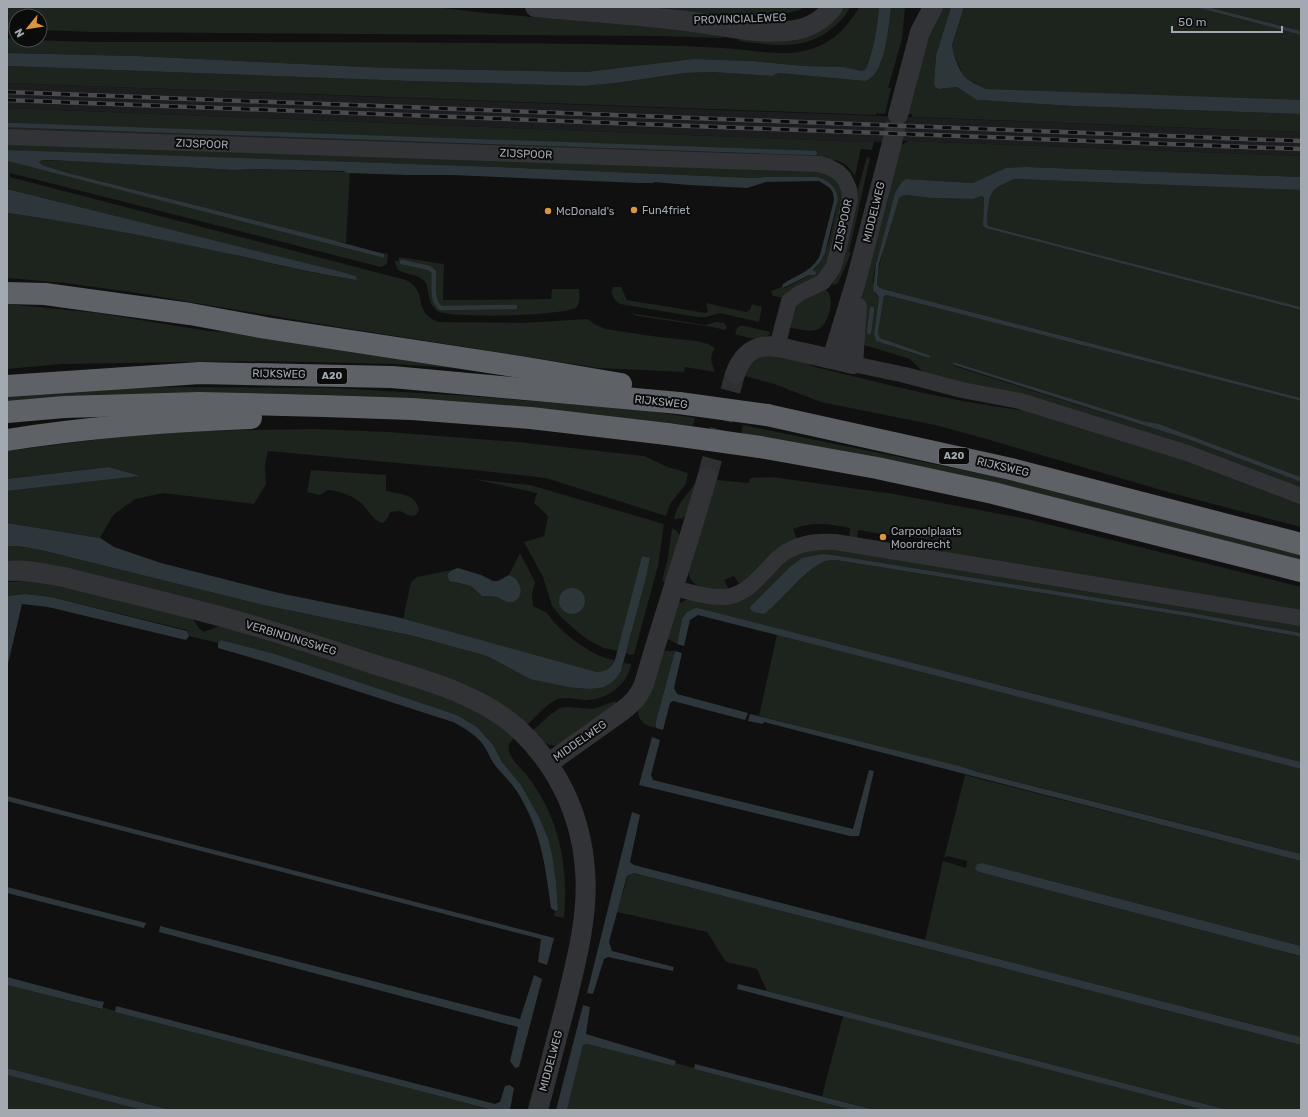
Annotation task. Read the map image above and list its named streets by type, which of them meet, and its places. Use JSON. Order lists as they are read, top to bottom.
{
  "streets": {
    "highway": ["RIJKSWEG", "A20"],
    "street": [
      "PROVINCIALEWEG",
      "ZIJSPOOR",
      "MIDDELWEG",
      "VERBINDINGSWEG"
    ]
  },
  "crossings": [
    ["MIDDELWEG", "VERBINDINGSWEG"],
    ["RIJKSWEG", "A20"]
  ],
  "places": ["Fun4friet", "McDonald's", "Carpoolplaats Moordrecht"],
  "scale_bar": "50 m",
  "north": "bottom left"
}
